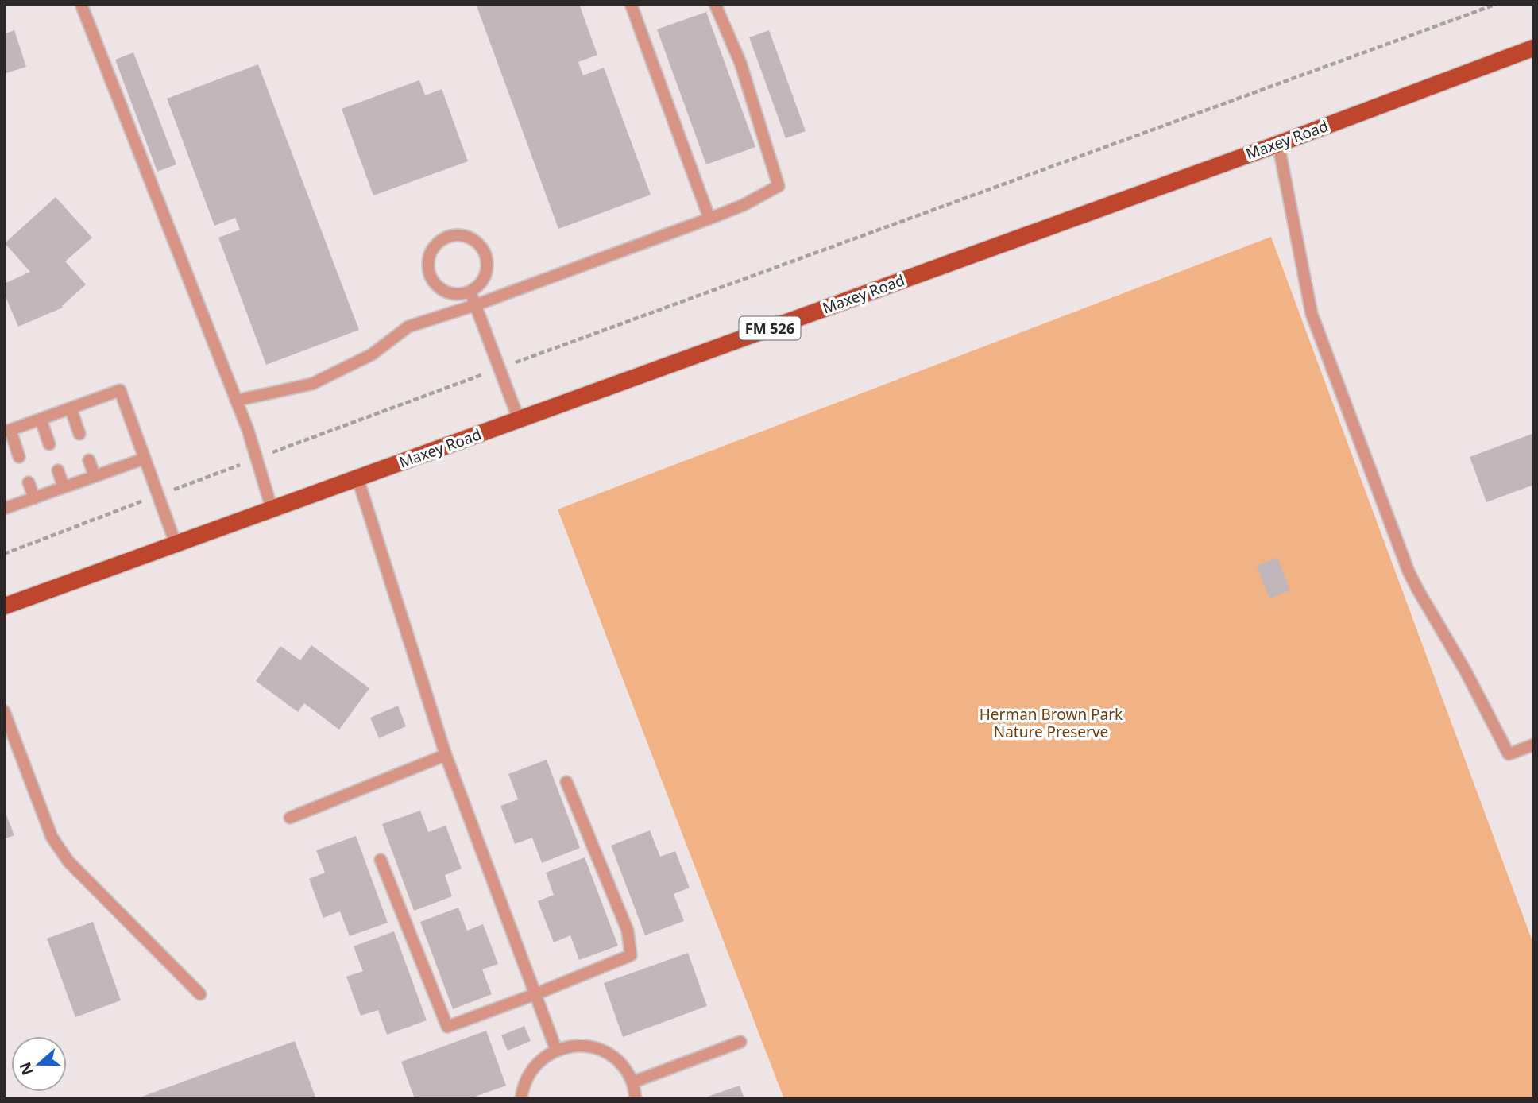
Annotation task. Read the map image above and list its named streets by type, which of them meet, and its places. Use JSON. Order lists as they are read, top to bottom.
{
  "streets": {
    "main road": ["Maxey Road", "FM 526"]
  },
  "parks": ["Herman Brown Park Nature Preserve"],
  "north": "left"
}
